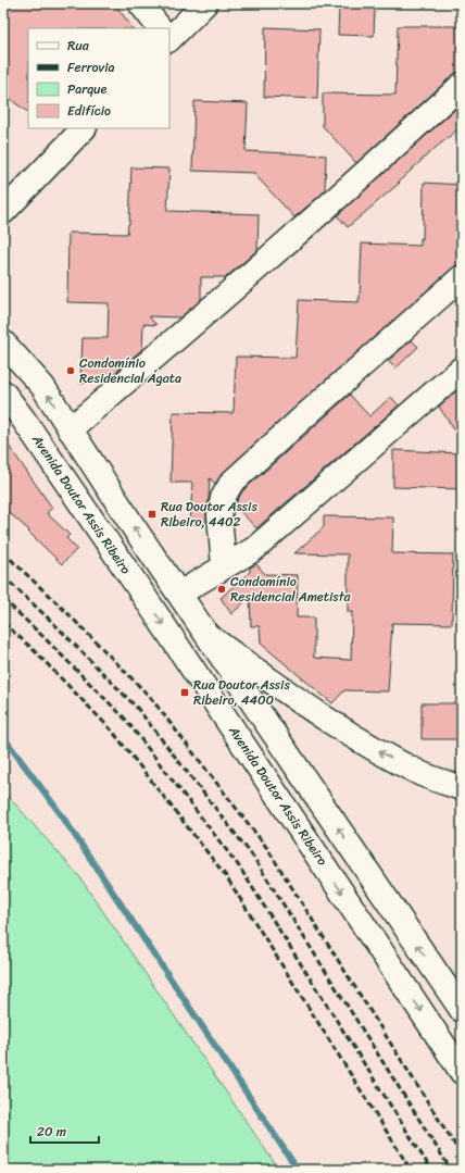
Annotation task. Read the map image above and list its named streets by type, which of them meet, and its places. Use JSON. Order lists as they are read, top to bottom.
{
  "streets": {
    "street": ["Avenida Doutor Assis Ribeiro"]
  },
  "places": {
    "other": ["Condomínio Residencial Ágata", "Condomínio Residencial Ametista"],
    "transit": ["Rua Doutor Assis Ribeiro, 4402", "Rua Doutor Assis Ribeiro, 4400"]
  },
  "legend": [
    "Rua",
    "Ferrovia",
    "Parque",
    "Edifício"
  ],
  "scale_bar": "20 m"
}
